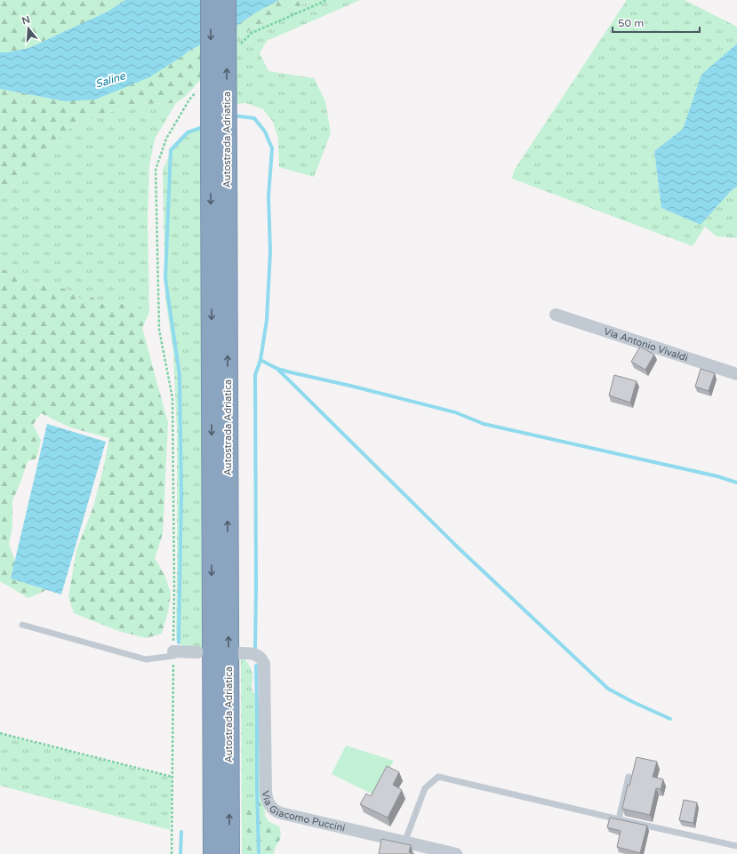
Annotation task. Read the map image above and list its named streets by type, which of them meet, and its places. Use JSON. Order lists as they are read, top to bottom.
{
  "streets": {
    "highway": ["Autostrada Adriatica"],
    "street": ["Via Antonio Vivaldi", "Via Giacomo Puccini"]
  },
  "water": ["Saline"],
  "scale_bar": "50 m",
  "north": "top"
}
